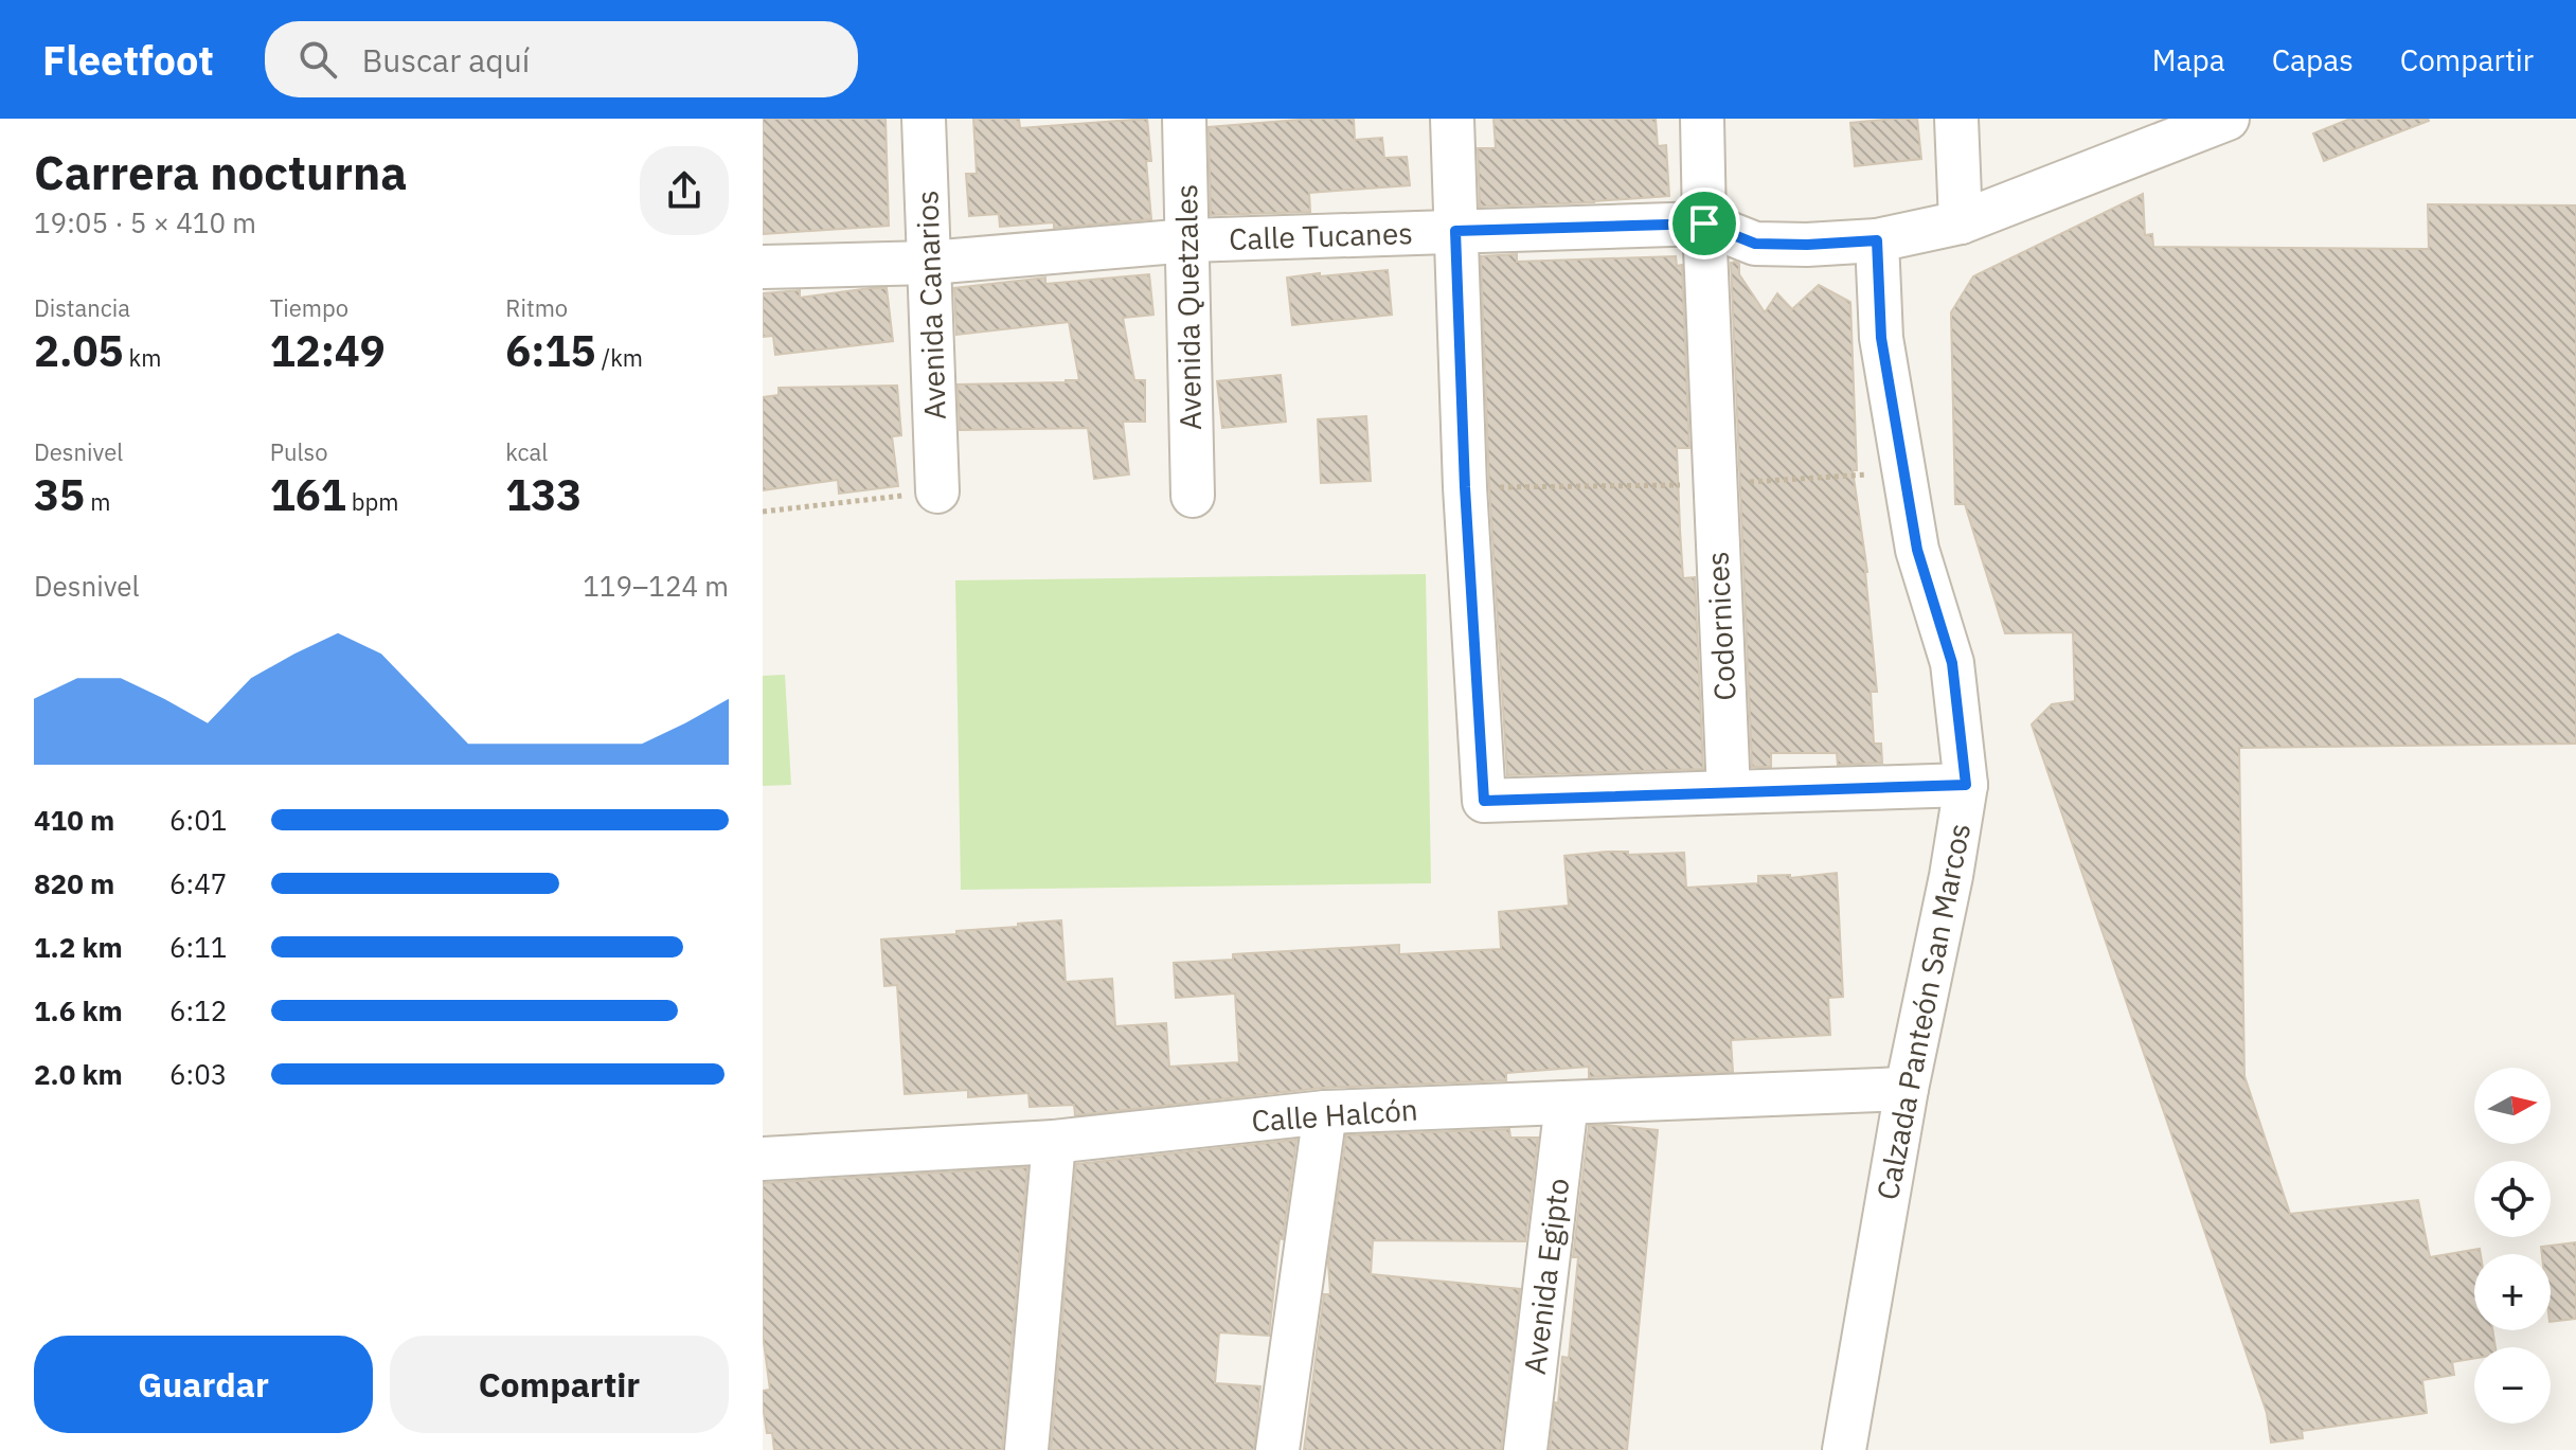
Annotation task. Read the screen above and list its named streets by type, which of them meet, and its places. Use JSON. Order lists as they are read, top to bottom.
{
  "streets": {
    "street": [
      "Calle Tucanes",
      "Avenida Canarios",
      "Avenida Quetzales",
      "Codornices",
      "Calzada Panteón San Marcos",
      "Calle Halcón",
      "Avenida Egipto"
    ]
  },
  "crossings": [
    ["Calle Tucanes", "Avenida Canarios"],
    ["Calle Tucanes", "Avenida Quetzales"],
    ["Calle Tucanes", "Codornices"],
    ["Calle Tucanes", "Calzada Panteón San Marcos"],
    ["Calzada Panteón San Marcos", "Calle Halcón"],
    ["Calle Halcón", "Avenida Egipto"]
  ],
  "north": "right",
  "page": {
    "header": "Fleetfoot",
    "search": "Buscar aquí",
    "nav": ["Mapa", "Capas", "Compartir"],
    "heading": ["Carrera nocturna", "19:05 · 5 × 410 m"],
    "stats": [
      ["Distancia", "2.05 km"],
      ["Tiempo", "12:49"],
      ["Ritmo", "6:15 /km"],
      ["Desnivel", "35 m"],
      ["Pulso", "161 bpm"],
      ["kcal", "133"]
    ],
    "chart": ["Desnivel", "119–124 m"],
    "list": [
      {
        "name": "410 m",
        "note": "6:01"
      },
      {
        "name": "820 m",
        "note": "6:47"
      },
      {
        "name": "1.2 km",
        "note": "6:11"
      },
      {
        "name": "1.6 km",
        "note": "6:12"
      },
      {
        "name": "2.0 km",
        "note": "6:03"
      }
    ],
    "map_buttons": ["+", "−"],
    "buttons": ["Guardar", "Compartir"]
  }
}
